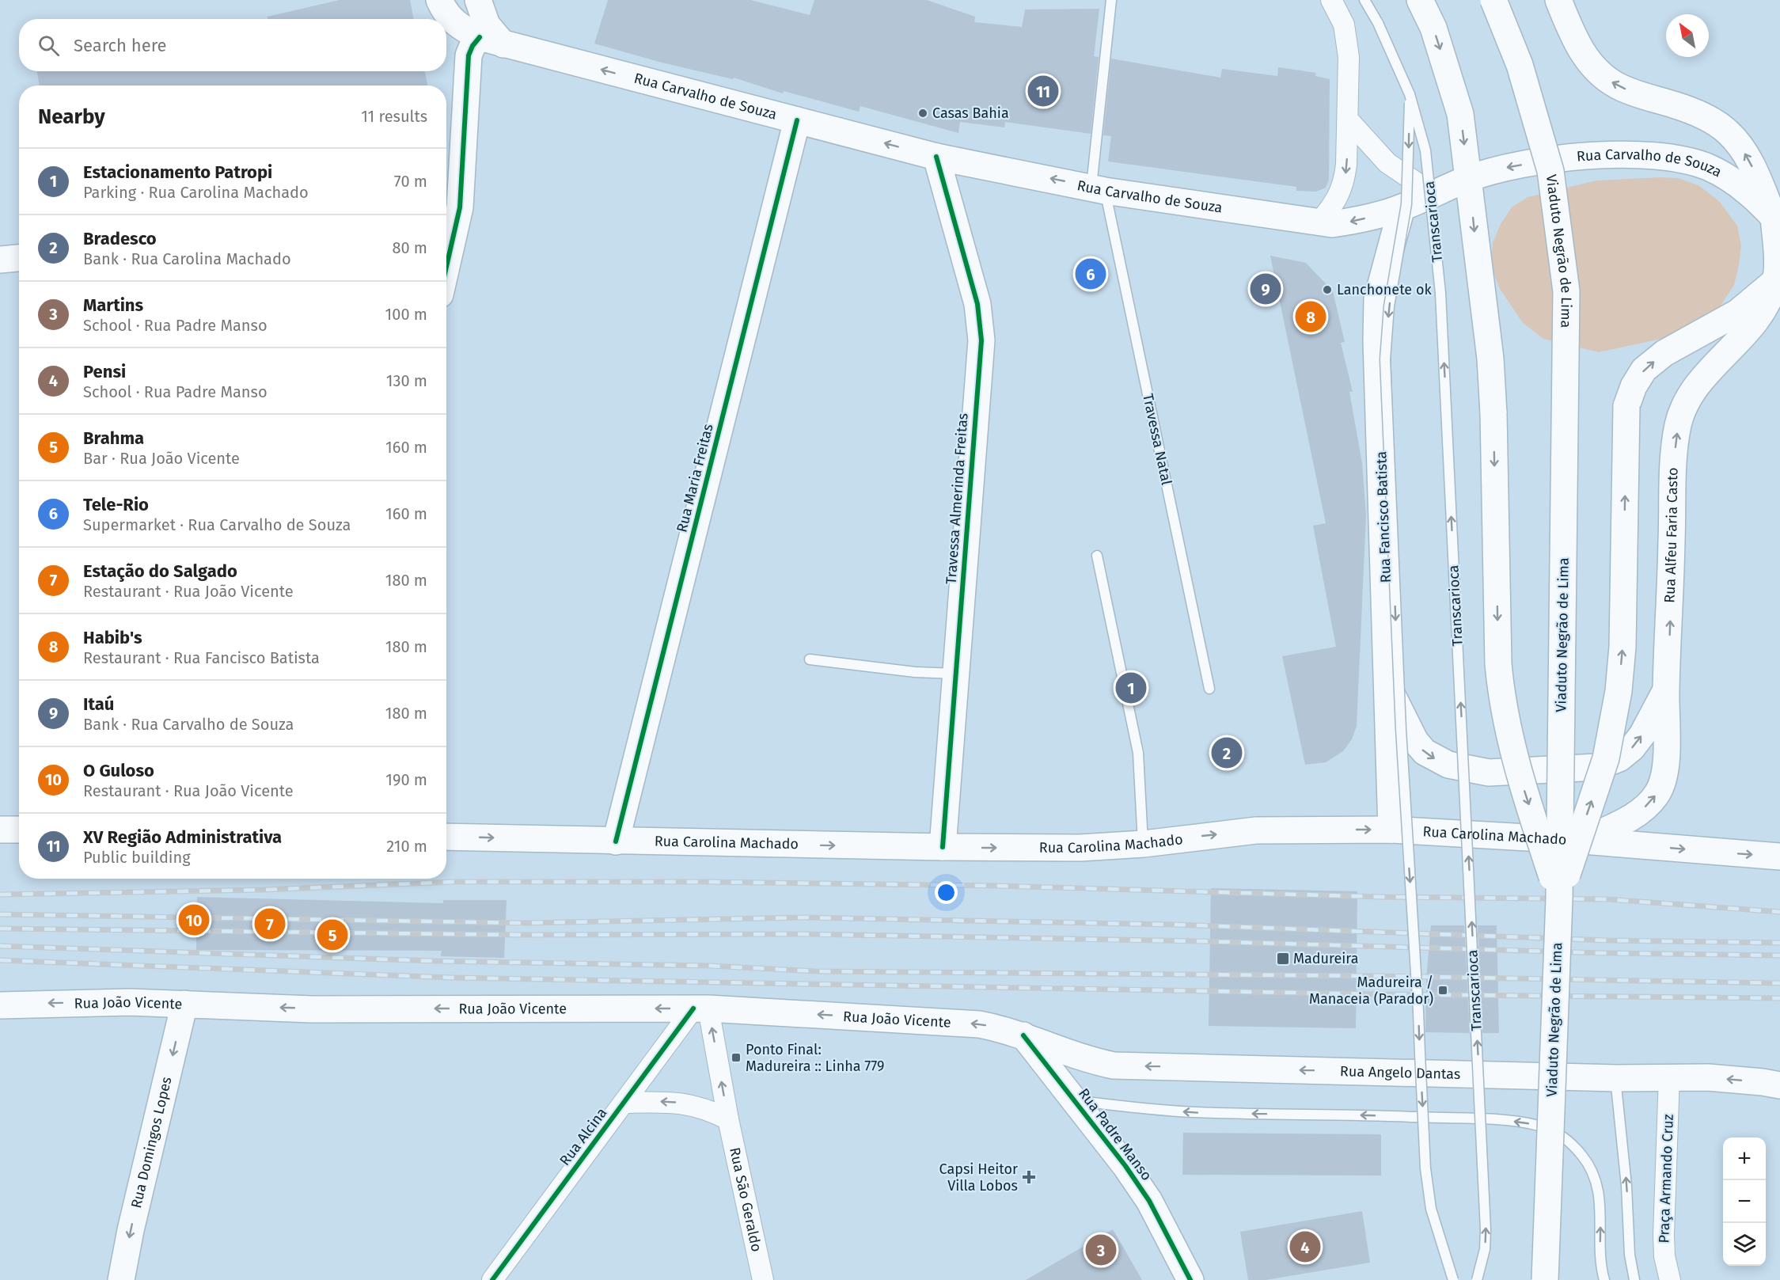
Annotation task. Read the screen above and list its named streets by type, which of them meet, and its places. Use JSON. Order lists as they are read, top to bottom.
{
  "streets": {
    "main road": [
      "Rua Carvalho de Souza",
      "Viaduto Negrão de Lima",
      "Rua Maria Freitas",
      "Travessa Almerinda Freitas",
      "Rua Fancisco Batista",
      "Rua Alfeu Faria Casto",
      "Rua Carolina Machado",
      "Rua João Vicente",
      "Rua Angelo Dantas",
      "Rua Padre Manso",
      "Rua Domingos Lopes"
    ],
    "street": ["Rua Alcina", "Praça Armando Cruz", "Rua São Geraldo"],
    "lane": ["Transcarioca", "Travessa Natal"]
  },
  "crossings": [
    ["Rua Carvalho de Souza", "Travessa Natal"],
    ["Rua Carvalho de Souza", "Rua Maria Freitas"],
    ["Rua Carvalho de Souza", "Travessa Almerinda Freitas"],
    ["Rua Carvalho de Souza", "Rua Fancisco Batista"],
    ["Rua Carvalho de Souza", "Rua Alfeu Faria Casto"],
    ["Rua Maria Freitas", "Rua Carolina Machado"],
    ["Travessa Almerinda Freitas", "Rua Carolina Machado"],
    ["Rua Fancisco Batista", "Rua Carolina Machado"],
    ["Rua Alfeu Faria Casto", "Rua Carolina Machado"],
    ["Rua João Vicente", "Rua Angelo Dantas"],
    ["Rua João Vicente", "Rua Padre Manso"],
    ["Rua João Vicente", "Rua Alcina"],
    ["Rua João Vicente", "Rua Domingos Lopes"],
    ["Rua João Vicente", "Rua São Geraldo"],
    ["Rua Angelo Dantas", "Rua Padre Manso"],
    ["Rua Angelo Dantas", "Praça Armando Cruz"],
    ["Rua Alcina", "Rua São Geraldo"]
  ],
  "one_way": [
    "Rua Carvalho de Souza",
    "Rua Carolina Machado",
    "Rua João Vicente",
    "Rua Angelo Dantas",
    "Rua Domingos Lopes",
    "Rua São Geraldo"
  ],
  "places": {
    "other": ["Casas Bahia", "Lanchonete ok"],
    "transit": ["Madureira", "Madureira / Manaceia (Parador)", "Ponto Final: Madureira :: Linha 779"],
    "health": ["Capsi Heitor Villa Lobos"]
  },
  "north": "top left",
  "page": {
    "search": "Search here",
    "pins": [
      "11",
      "6",
      "9",
      "8",
      "1",
      "2",
      "10",
      "7",
      "5",
      "4",
      "3"
    ],
    "heading": ["Nearby", "11 results"],
    "list": [
      {
        "mark": "1",
        "name": "Estacionamento Patropi",
        "note": "Parking · Rua Carolina Machado",
        "value": "70 m"
      },
      {
        "mark": "2",
        "name": "Bradesco",
        "note": "Bank · Rua Carolina Machado",
        "value": "80 m"
      },
      {
        "mark": "3",
        "name": "Martins",
        "note": "School · Rua Padre Manso",
        "value": "100 m"
      },
      {
        "mark": "4",
        "name": "Pensi",
        "note": "School · Rua Padre Manso",
        "value": "130 m"
      },
      {
        "mark": "5",
        "name": "Brahma",
        "note": "Bar · Rua João Vicente",
        "value": "160 m"
      },
      {
        "mark": "6",
        "name": "Tele-Rio",
        "note": "Supermarket · Rua Carvalho de Souza",
        "value": "160 m"
      },
      {
        "mark": "7",
        "name": "Estação do Salgado",
        "note": "Restaurant · Rua João Vicente",
        "value": "180 m"
      },
      {
        "mark": "8",
        "name": "Habib's",
        "note": "Restaurant · Rua Fancisco Batista",
        "value": "180 m"
      },
      {
        "mark": "9",
        "name": "Itaú",
        "note": "Bank · Rua Carvalho de Souza",
        "value": "180 m"
      },
      {
        "mark": "10",
        "name": "O Guloso",
        "note": "Restaurant · Rua João Vicente",
        "value": "190 m"
      },
      {
        "mark": "11",
        "name": "XV Região Administrativa",
        "note": "Public building",
        "value": "210 m"
      }
    ],
    "map_buttons": ["+", "−"]
  }
}
